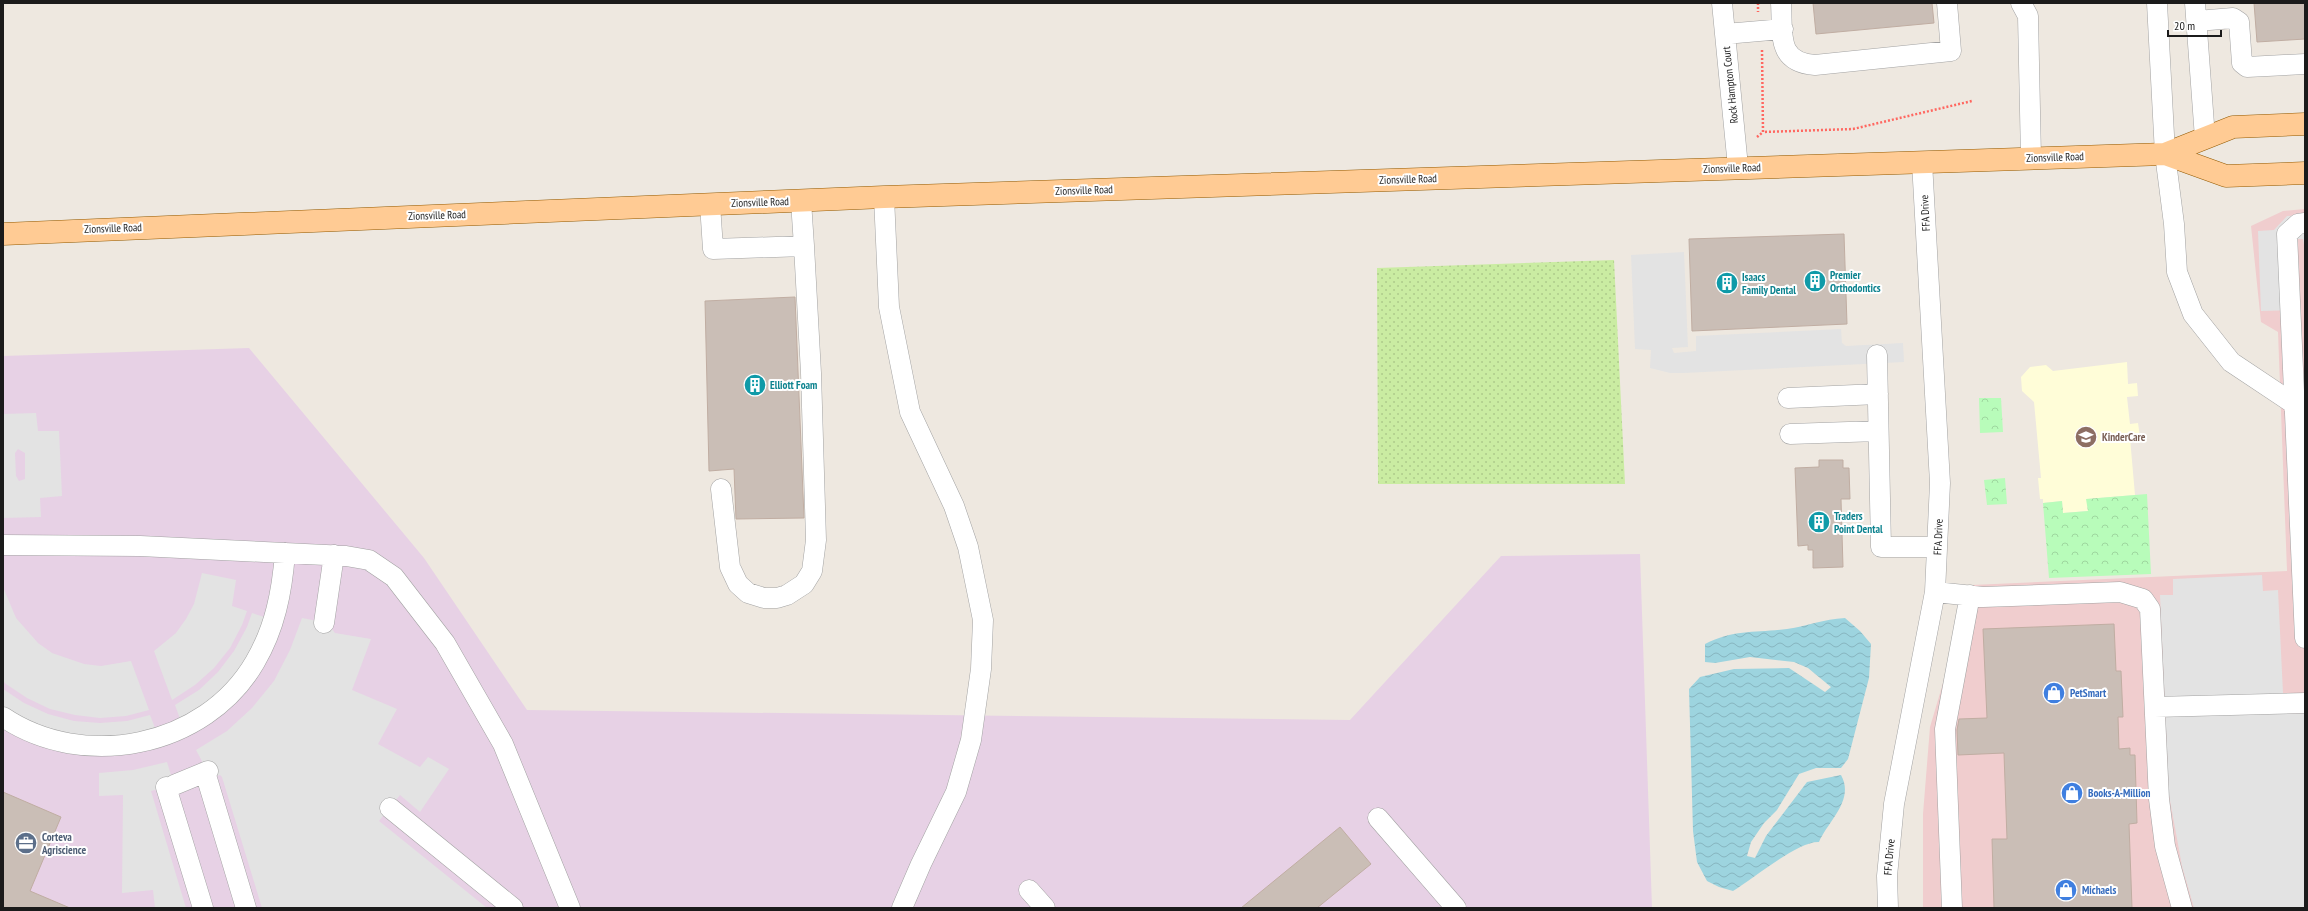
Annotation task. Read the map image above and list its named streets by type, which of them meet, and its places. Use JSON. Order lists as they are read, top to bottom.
{
  "streets": {
    "main road": ["Zionsville Road"],
    "street": ["Rock Hampton Court", "FFA Drive"]
  },
  "crossings": [
    ["Rock Hampton Court", "Zionsville Road"],
    ["Zionsville Road", "FFA Drive"]
  ],
  "places": {
    "building": [
      "Premier Orthodontics",
      "Isaacs Family Dental",
      "Elliott Foam",
      "Traders Point Dental"
    ],
    "school or university": ["KinderCare"],
    "shop": ["PetSmart", "Books-A-Million", "Michaels"],
    "office": ["Corteva Agriscience"]
  },
  "scale_bar": "20 m"
}
